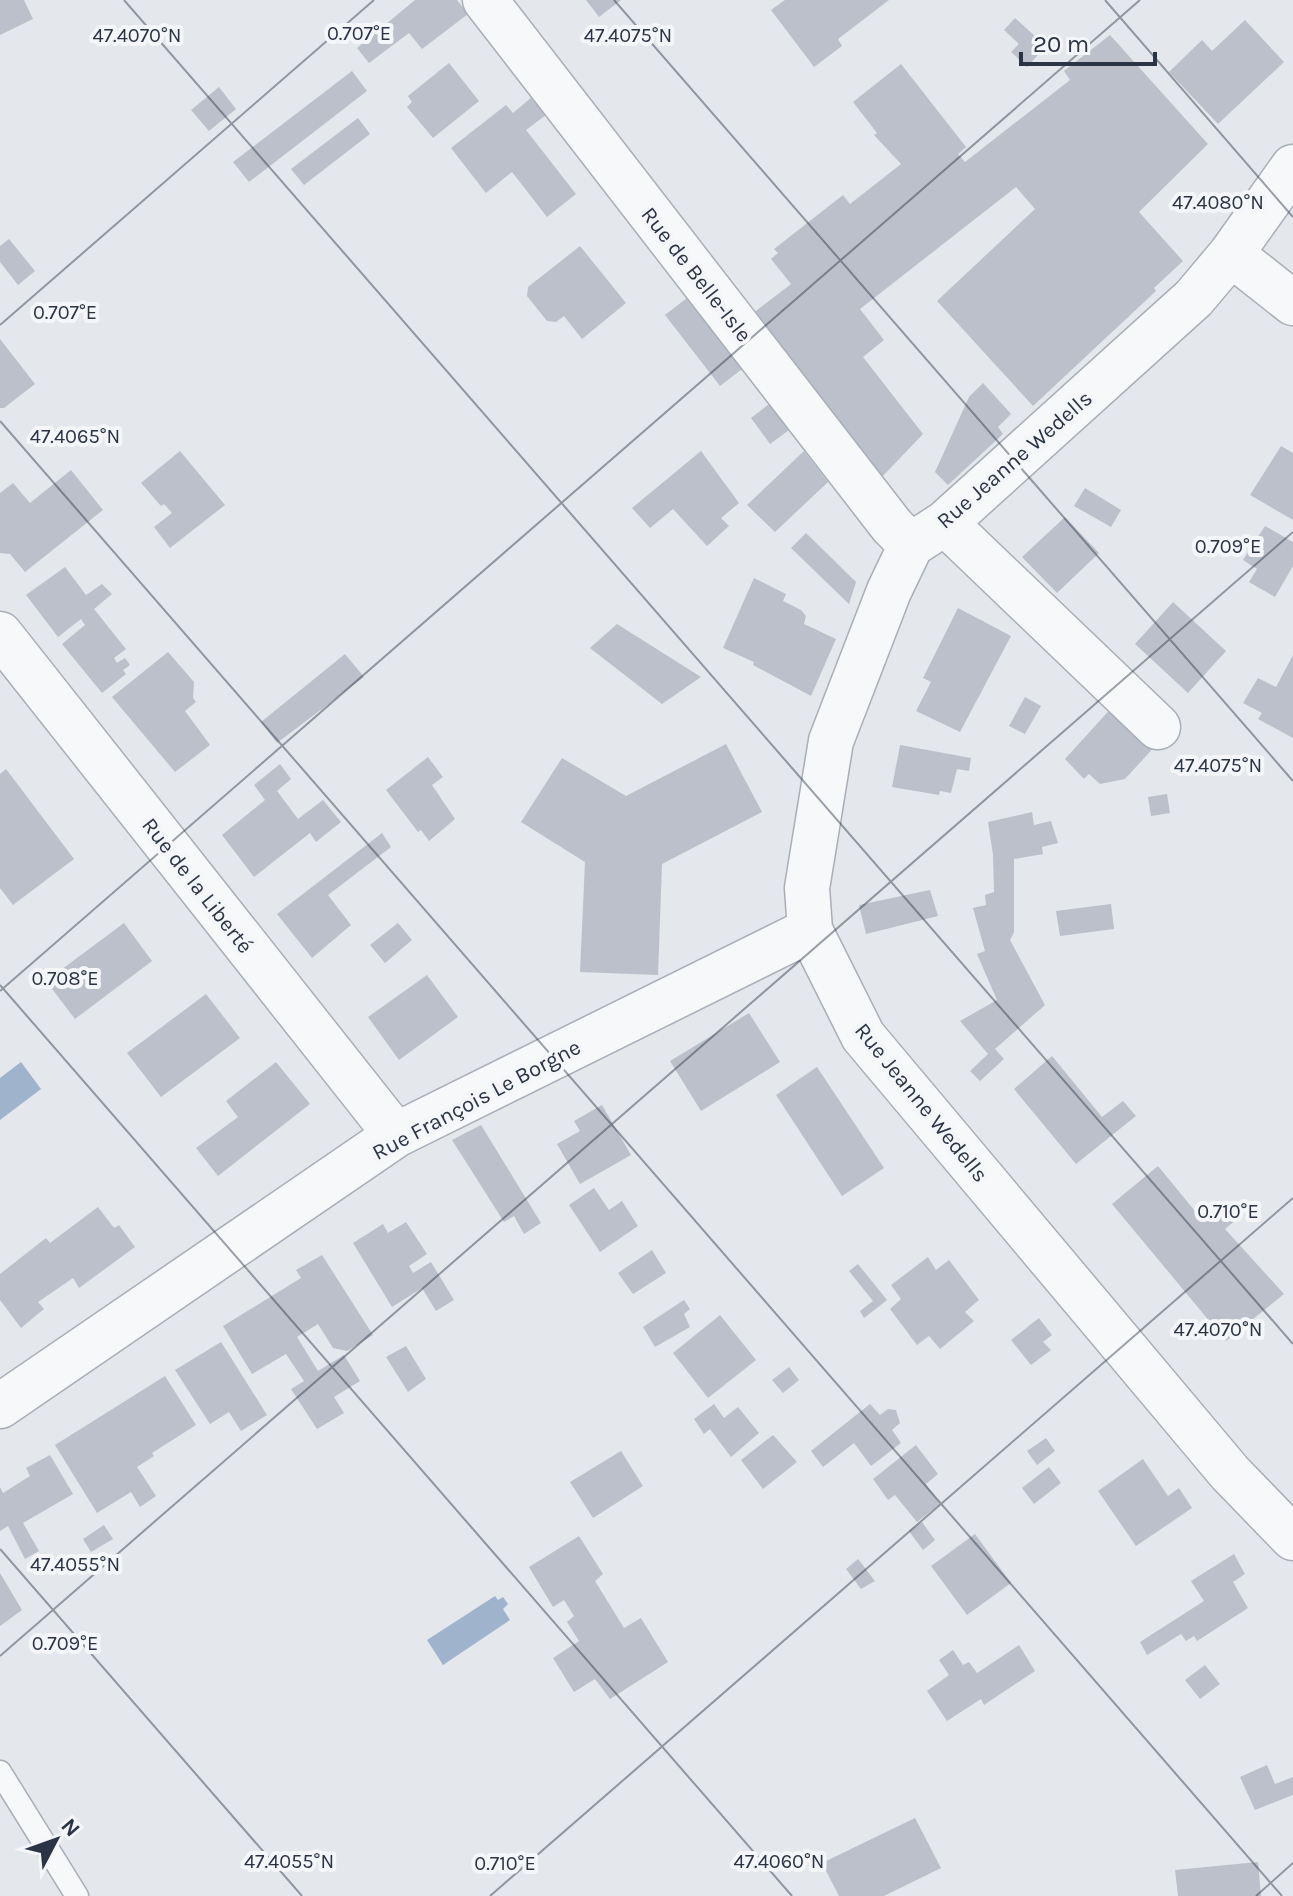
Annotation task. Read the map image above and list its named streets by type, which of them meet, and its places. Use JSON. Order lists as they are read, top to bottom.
{
  "streets": {
    "street": [
      "Rue de Belle-Isle",
      "Rue Jeanne Wedells",
      "Rue de la Liberté",
      "Rue François Le Borgne"
    ]
  },
  "crossings": [
    ["Rue de Belle-Isle", "Rue Jeanne Wedells"],
    ["Rue Jeanne Wedells", "Rue François Le Borgne"],
    ["Rue de la Liberté", "Rue François Le Borgne"]
  ],
  "scale_bar": "20 m",
  "north": "top right",
  "coordinates": [
    "0.707°E",
    "47.4070°N",
    "47.4075°N",
    "47.4080°N",
    "47.4065°N",
    "0.709°E",
    "0.708°E",
    "0.710°E",
    "47.4055°N",
    "47.4060°N"
  ]
}
